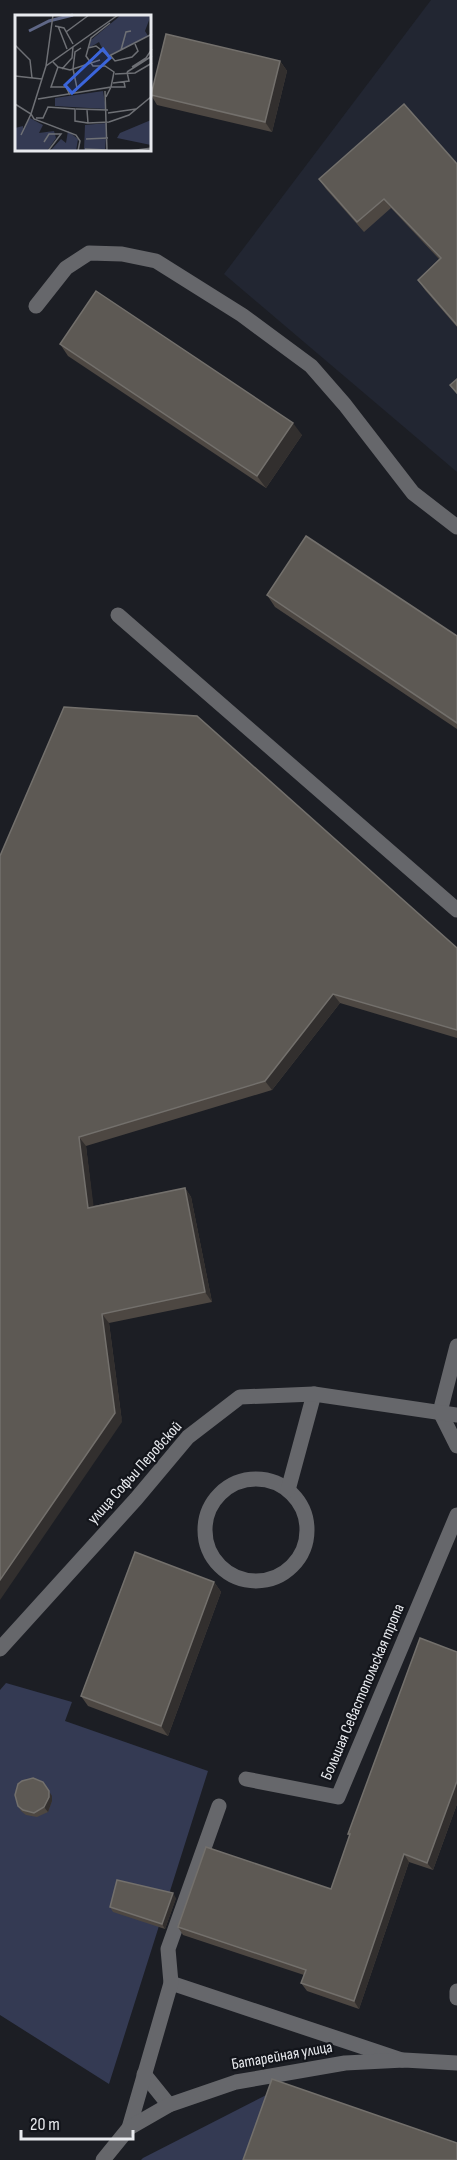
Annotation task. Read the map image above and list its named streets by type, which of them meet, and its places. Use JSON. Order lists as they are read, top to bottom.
{
  "streets": {
    "street": ["улица Софьи Перовской", "Большая Севастопольская тропа", "Батарейная улица"]
  },
  "scale_bar": "20 m"
}
